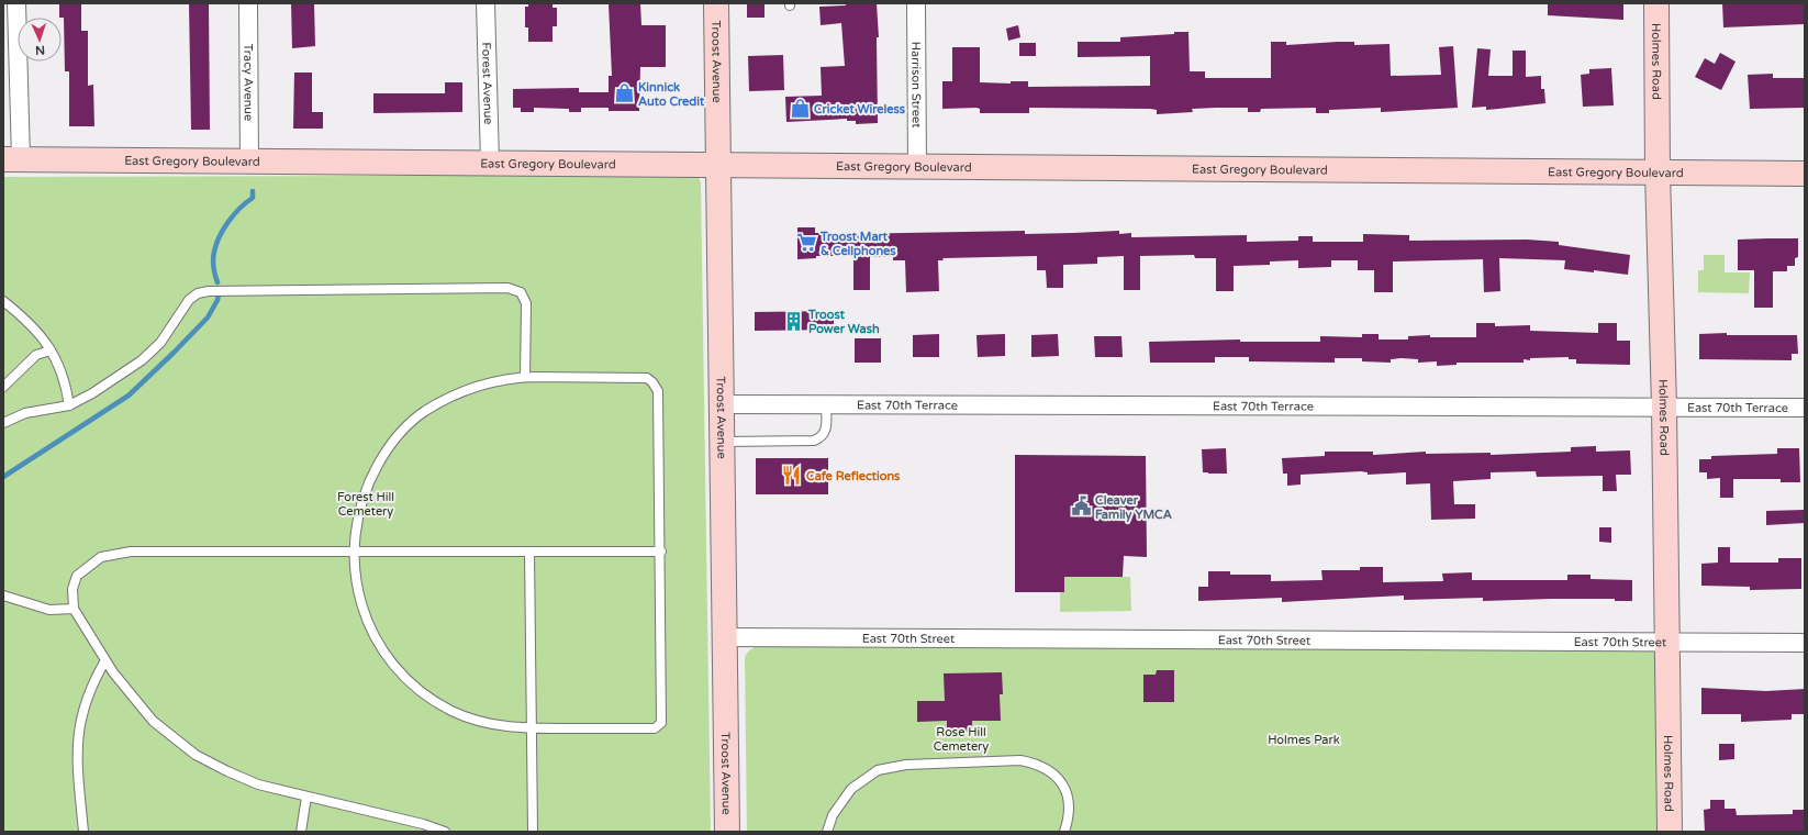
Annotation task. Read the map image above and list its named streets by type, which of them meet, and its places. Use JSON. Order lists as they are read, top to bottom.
{
  "streets": {
    "main road": ["Troost Avenue", "Holmes Road", "East Gregory Boulevard"],
    "street": [
      "Tracy Avenue",
      "Forest Avenue",
      "Harrison Street",
      "East 70th Terrace",
      "East 70th Street"
    ]
  },
  "crossings": [
    ["Troost Avenue", "East Gregory Boulevard"],
    ["Troost Avenue", "East 70th Terrace"],
    ["Troost Avenue", "East 70th Street"],
    ["Holmes Road", "East Gregory Boulevard"],
    ["Holmes Road", "East 70th Terrace"],
    ["Holmes Road", "East 70th Street"],
    ["Tracy Avenue", "East Gregory Boulevard"],
    ["Forest Avenue", "East Gregory Boulevard"],
    ["Harrison Street", "East Gregory Boulevard"]
  ],
  "parks": ["Forest Hill Cemetery", "Rose Hill Cemetery", "Holmes Park"],
  "places": {
    "shop": ["Kinnick Auto Credit", "Cricket Wireless"],
    "supermarket": ["Troost Mart & Cellphones"],
    "building": ["Troost Power Wash"],
    "restaurant": ["Cafe Reflections"],
    "public building": ["Cleaver Family YMCA"]
  },
  "north": "bottom"
}
